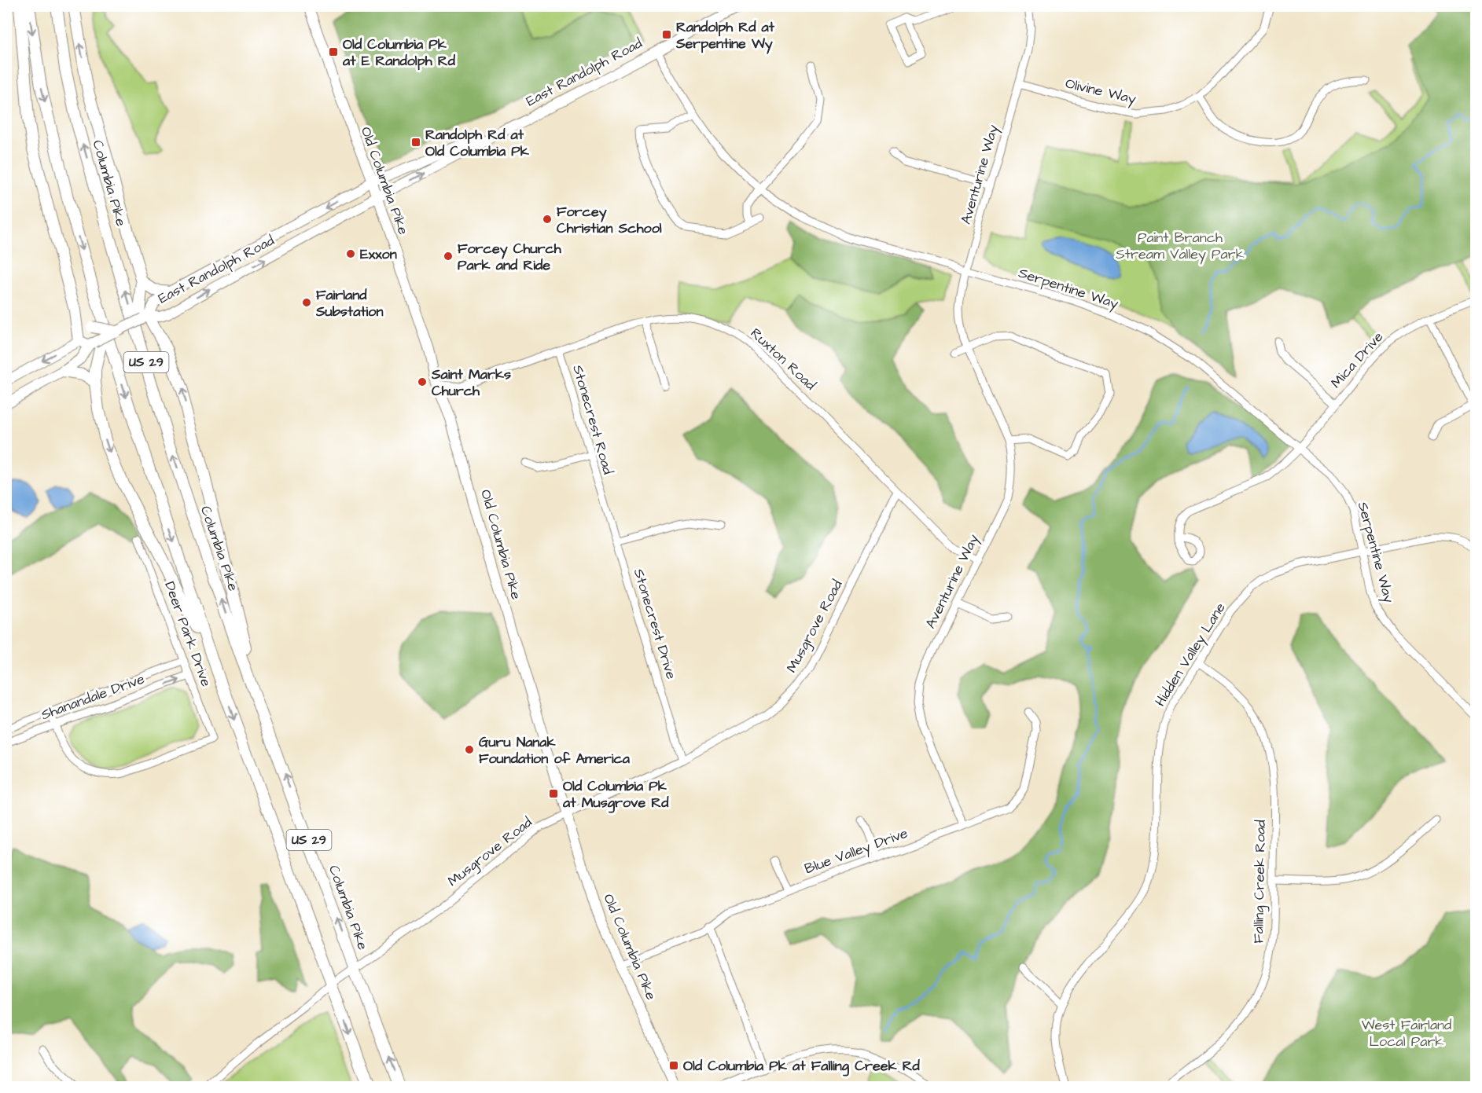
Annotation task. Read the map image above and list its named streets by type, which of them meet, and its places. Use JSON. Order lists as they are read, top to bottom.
{
  "streets": {
    "highway": ["Columbia Pike", "US 29"],
    "main road": ["East Randolph Road", "Old Columbia Pike"],
    "street": [
      "Olivine Way",
      "Aventurine Way",
      "Serpentine Way",
      "Ruxton Road",
      "Mica Drive",
      "Stonecrest Road",
      "Stonecrest Drive",
      "Musgrove Road",
      "Deer Park Drive",
      "Hidden Valley Lane",
      "Shanandale Drive",
      "Blue Valley Drive",
      "Falling Creek Road"
    ]
  },
  "crossings": [
    ["East Randolph Road", "Old Columbia Pike"],
    ["East Randolph Road", "Serpentine Way"],
    ["Olivine Way", "Aventurine Way"],
    ["Aventurine Way", "Serpentine Way"],
    ["Aventurine Way", "Ruxton Road"],
    ["Aventurine Way", "Blue Valley Drive"],
    ["Old Columbia Pike", "Ruxton Road"],
    ["Old Columbia Pike", "Musgrove Road"],
    ["Old Columbia Pike", "Blue Valley Drive"],
    ["Columbia Pike", "Musgrove Road"],
    ["Serpentine Way", "Mica Drive"],
    ["Serpentine Way", "Hidden Valley Lane"],
    ["Ruxton Road", "Stonecrest Road"],
    ["Ruxton Road", "Musgrove Road"],
    ["US 29", "Musgrove Road"],
    ["Stonecrest Road", "Stonecrest Drive"],
    ["Stonecrest Drive", "Musgrove Road"],
    ["Deer Park Drive", "Shanandale Drive"],
    ["Hidden Valley Lane", "Falling Creek Road"]
  ],
  "parks": ["Paint Branch Stream Valley Park", "West Fairland Local Park"],
  "places": {
    "transit": [
      "Randolph Rd at Serpentine Wy",
      "Old Columbia Pk at E Randolph Rd",
      "Randolph Rd at Old Columbia Pk",
      "Old Columbia Pk at Musgrove Rd",
      "Old Columbia Pk at Falling Creek Rd"
    ],
    "other": [
      "Forcey Christian School",
      "Exxon",
      "Forcey Church Park and Ride",
      "Fairland Substation",
      "Saint Marks Church",
      "Guru Nanak Foundation of America"
    ]
  }
}
